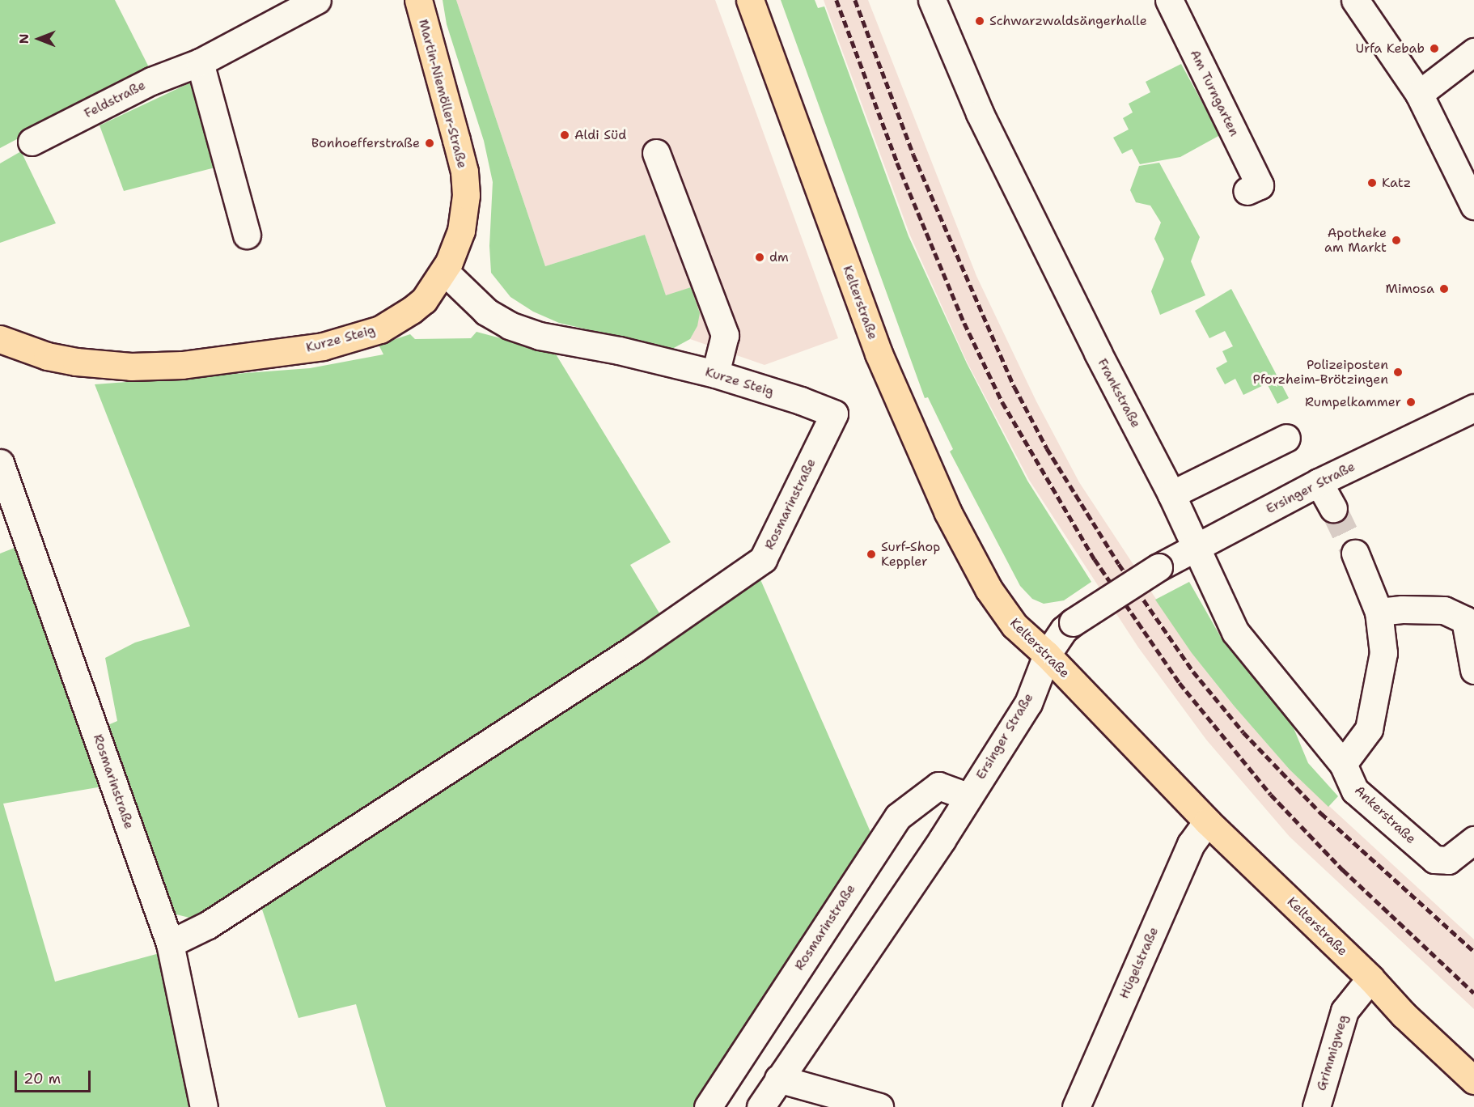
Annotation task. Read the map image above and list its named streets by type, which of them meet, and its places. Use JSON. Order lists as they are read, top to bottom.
{
  "streets": {
    "main road": ["Martin-Niemöller-Straße", "Kelterstraße", "Kurze Steig"],
    "street": [
      "Am Turngarten",
      "Feldstraße",
      "Frankstraße",
      "Ersinger Straße",
      "Rosmarinstraße",
      "Ankerstraße",
      "Hügelstraße",
      "Grimmigweg"
    ]
  },
  "crossings": [
    ["Martin-Niemöller-Straße", "Kurze Steig"],
    ["Kelterstraße", "Ersinger Straße"],
    ["Kelterstraße", "Hügelstraße"],
    ["Kelterstraße", "Grimmigweg"],
    ["Kurze Steig", "Rosmarinstraße"],
    ["Frankstraße", "Ersinger Straße"],
    ["Frankstraße", "Ankerstraße"],
    ["Ersinger Straße", "Rosmarinstraße"]
  ],
  "places": [
    "Schwarzwaldsängerhalle",
    "Urfa Kebab",
    "Aldi Süd",
    "Bonhoefferstraße",
    "Katz",
    "Apotheke am Markt",
    "dm",
    "Mimosa",
    "Polizeiposten Pforzheim-Brötzingen",
    "Rumpelkammer",
    "Surf-Shop Keppler"
  ],
  "scale_bar": "20 m",
  "north": "left"
}
